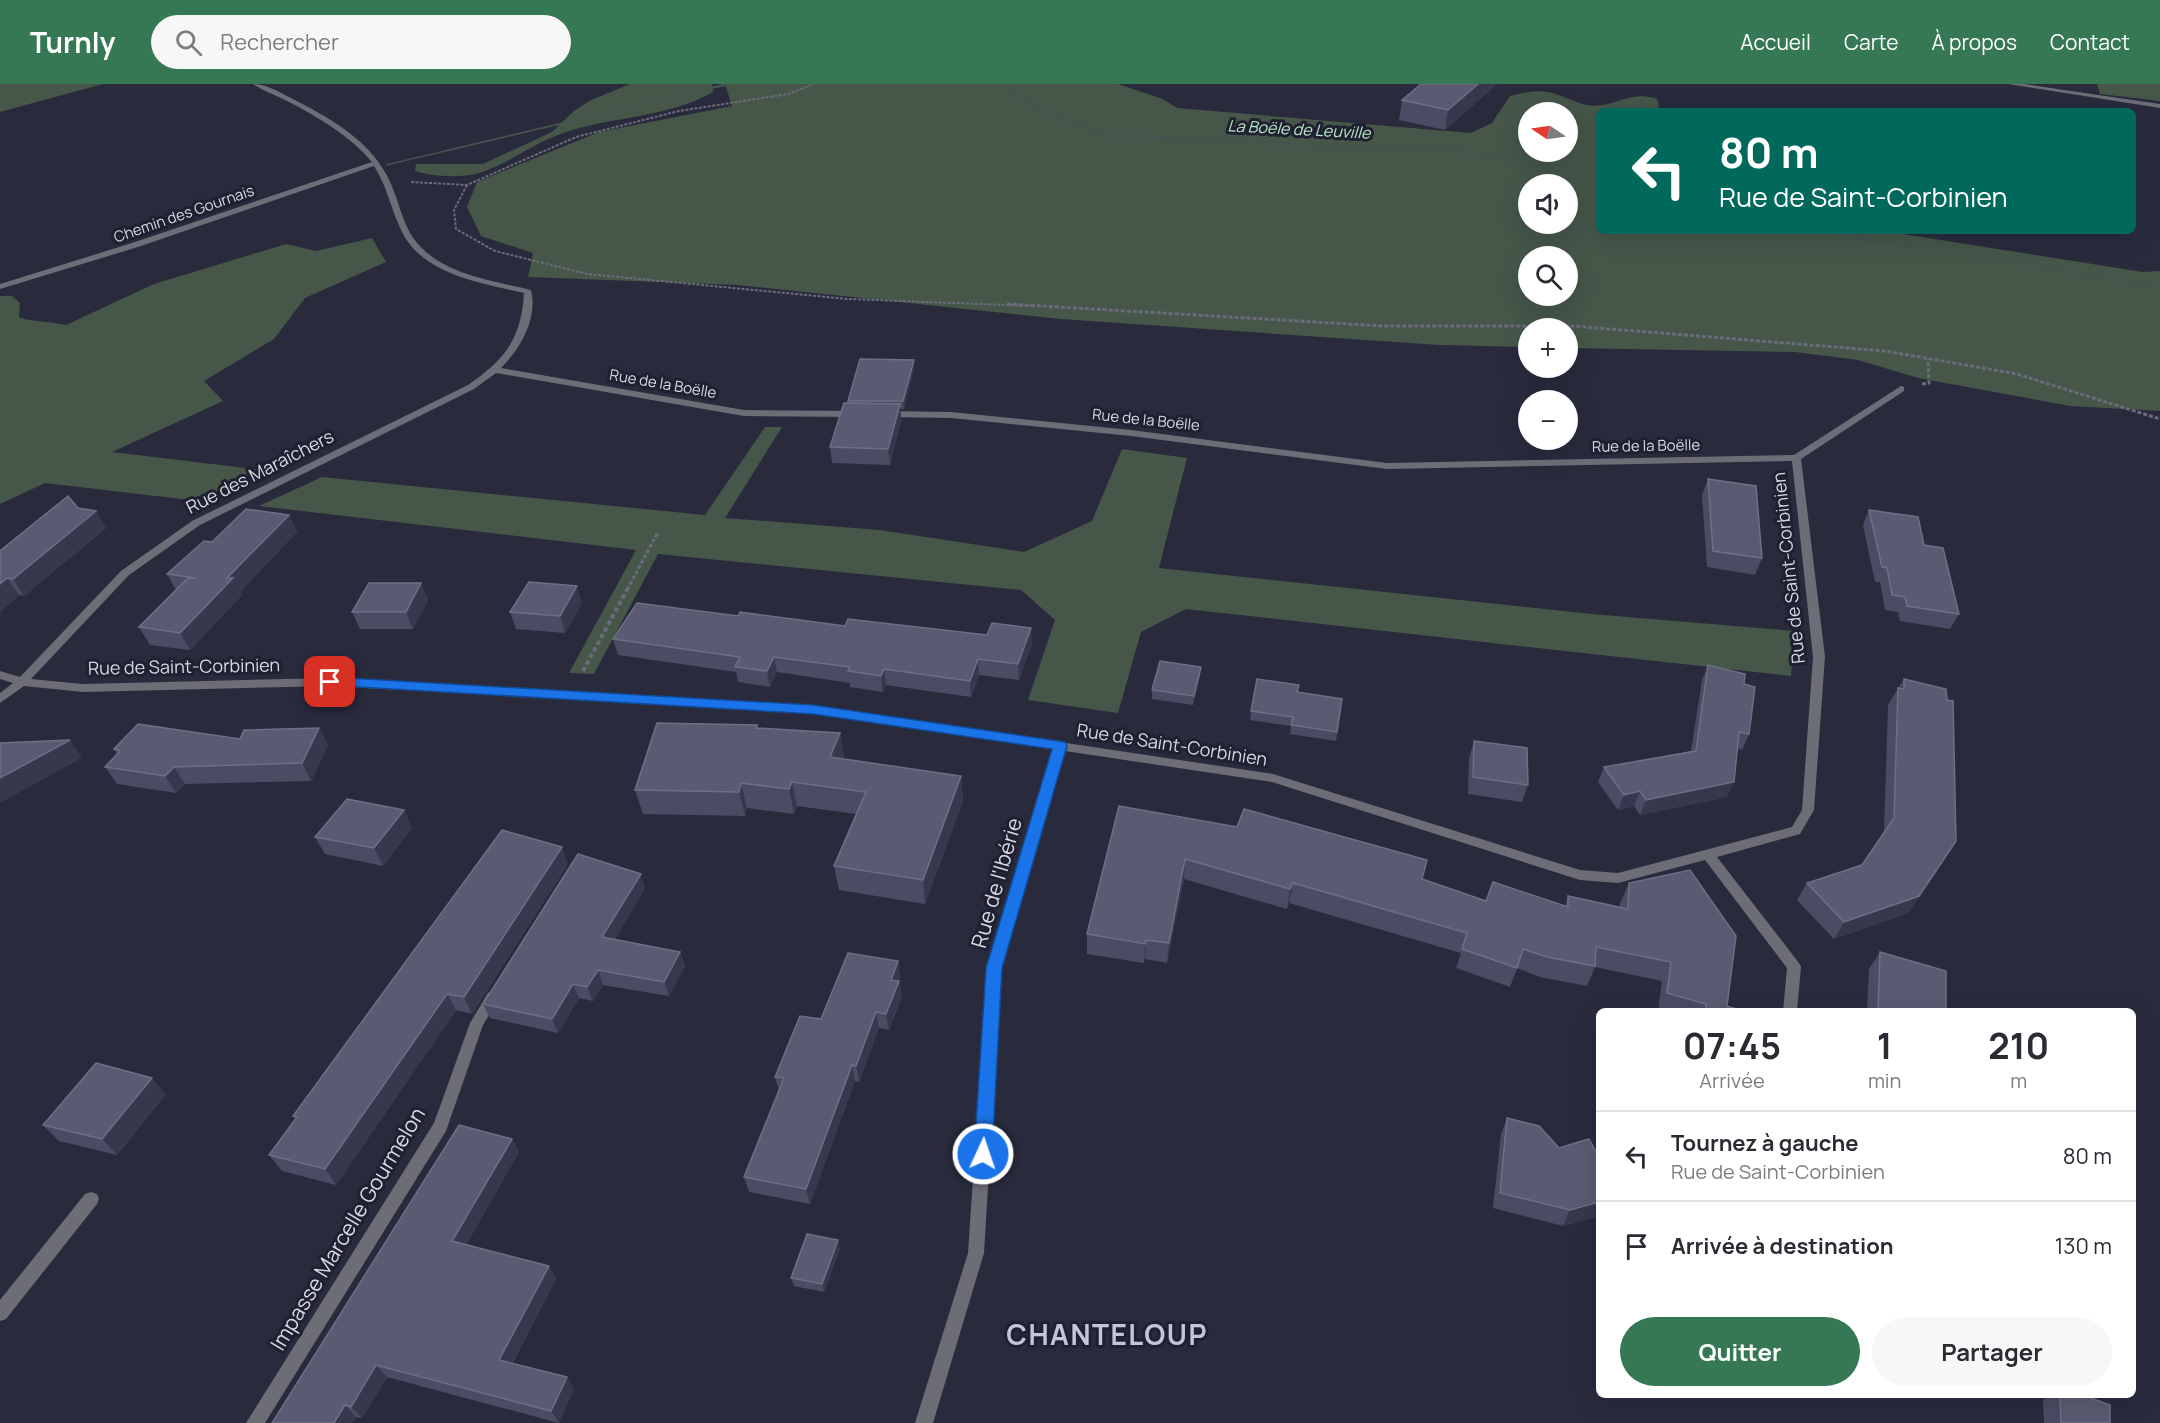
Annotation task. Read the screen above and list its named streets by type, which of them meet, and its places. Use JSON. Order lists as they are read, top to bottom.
{
  "streets": {
    "street": [
      "Chemin des Gournais",
      "Rue de la Boëlle",
      "Rue des Maraîchers",
      "Rue de Saint-Corbinien",
      "Rue de l'Ibérie",
      "Impasse Marcelle Gourmelon"
    ]
  },
  "crossings": [
    ["Rue de la Boëlle", "Rue des Maraîchers"],
    ["Rue de la Boëlle", "Rue de Saint-Corbinien"],
    ["Rue des Maraîchers", "Rue de Saint-Corbinien"],
    ["Rue de Saint-Corbinien", "Rue de l'Ibérie"]
  ],
  "districts": ["CHANTELOUP"],
  "water": ["La Boële de Leuville"],
  "north": "left",
  "page": {
    "header": "Turnly",
    "search": "Rechercher",
    "nav": [
      "Accueil",
      "Carte",
      "À propos",
      "Contact"
    ],
    "map_buttons": ["+", "−"],
    "turn": ["80 m", "Rue de Saint-Corbinien"],
    "eta": [
      "07:45",
      "Arrivée",
      "1",
      "min",
      "210",
      "m"
    ],
    "list": [
      {
        "name": "Tournez à gauche",
        "note": "Rue de Saint-Corbinien",
        "value": "80 m"
      },
      {
        "name": "Arrivée à destination",
        "value": "130 m"
      }
    ],
    "buttons": ["Quitter", "Partager"]
  }
}
